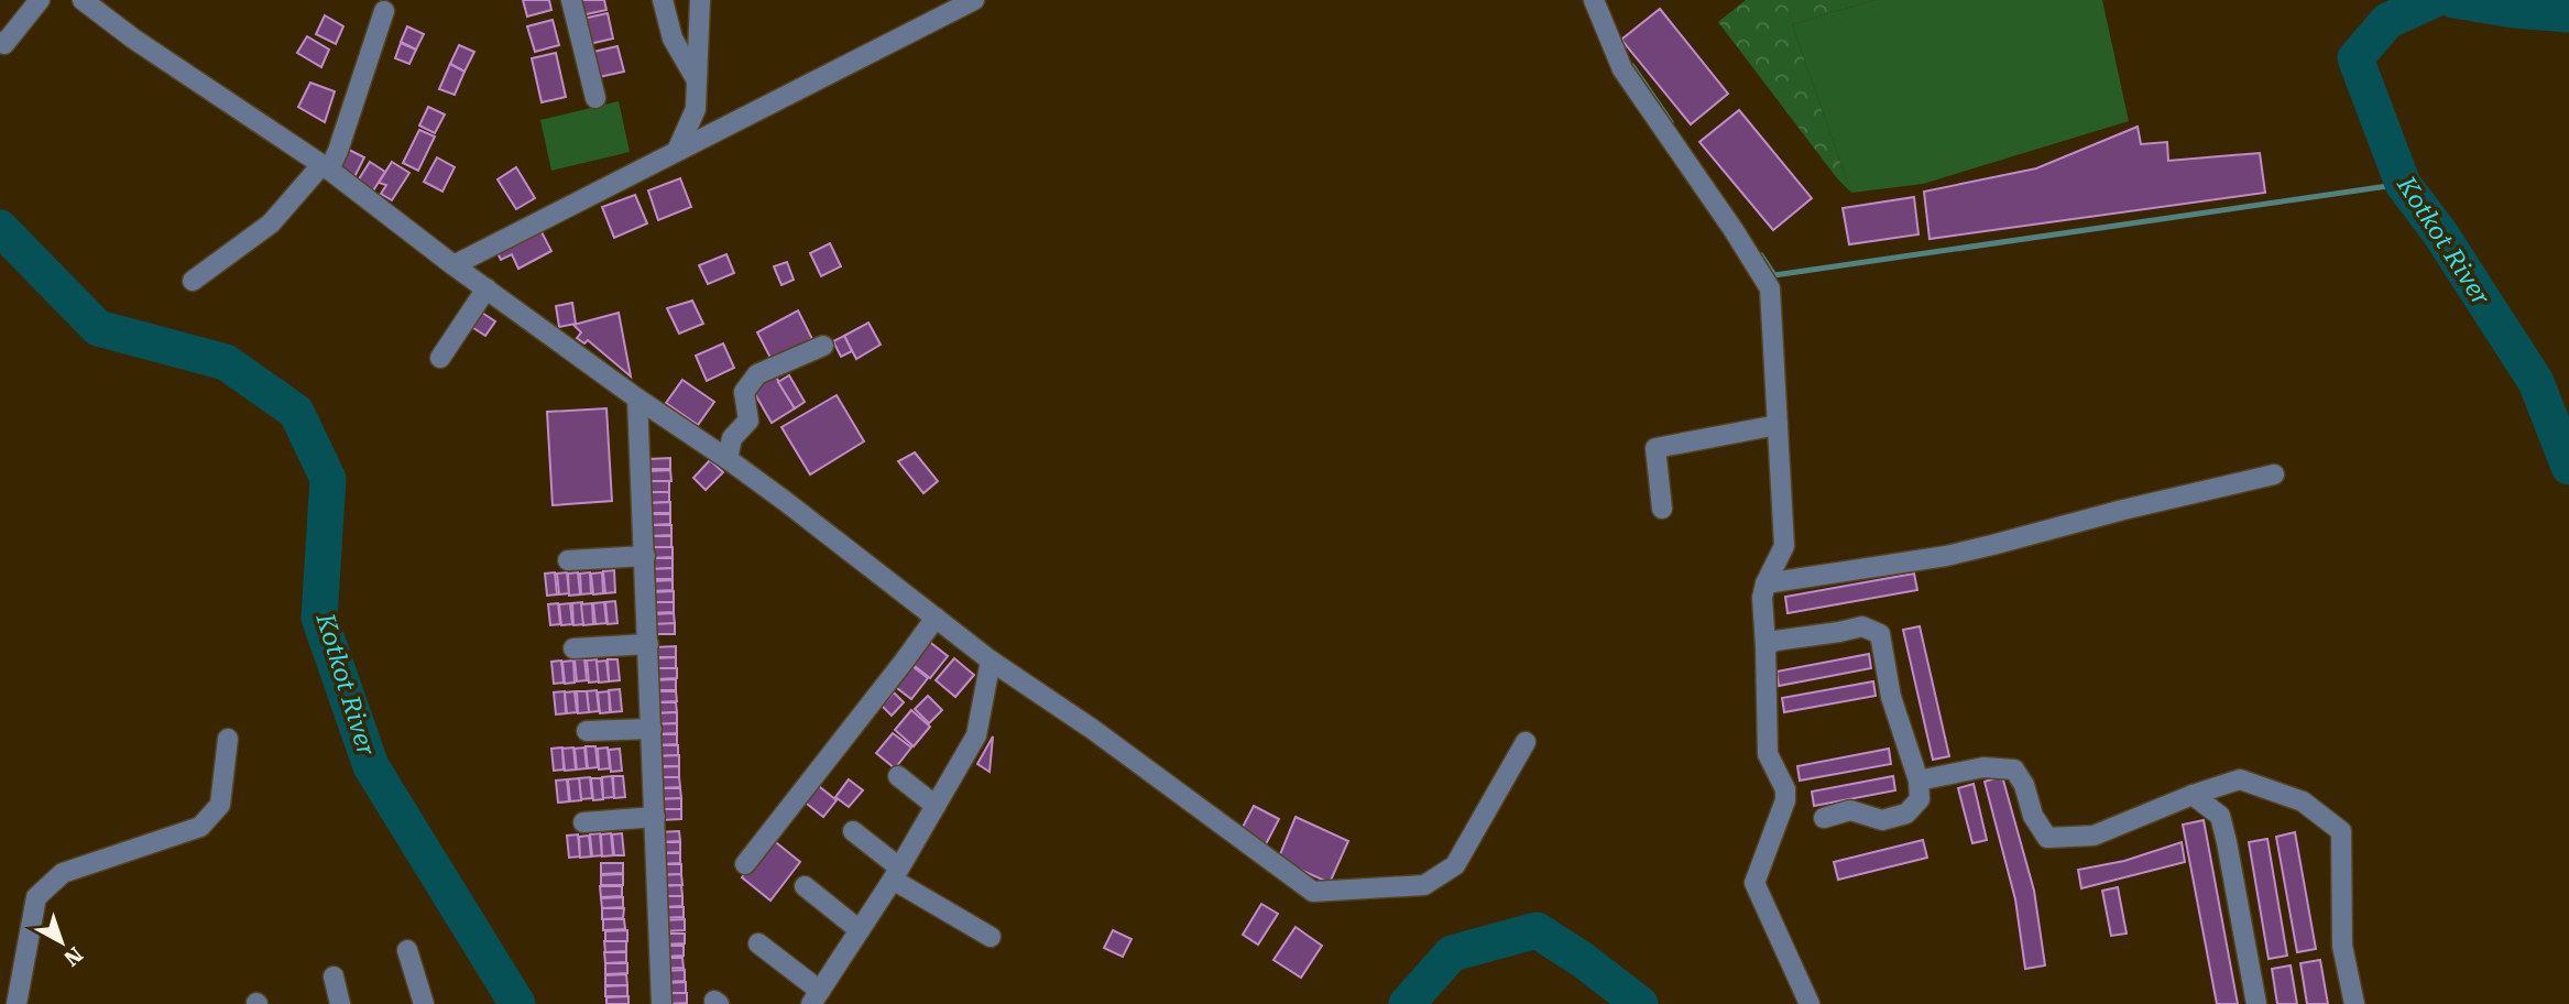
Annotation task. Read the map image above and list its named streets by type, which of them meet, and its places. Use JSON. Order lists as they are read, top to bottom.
{
  "water": ["Kotkot River"],
  "north": "bottom right"
}
